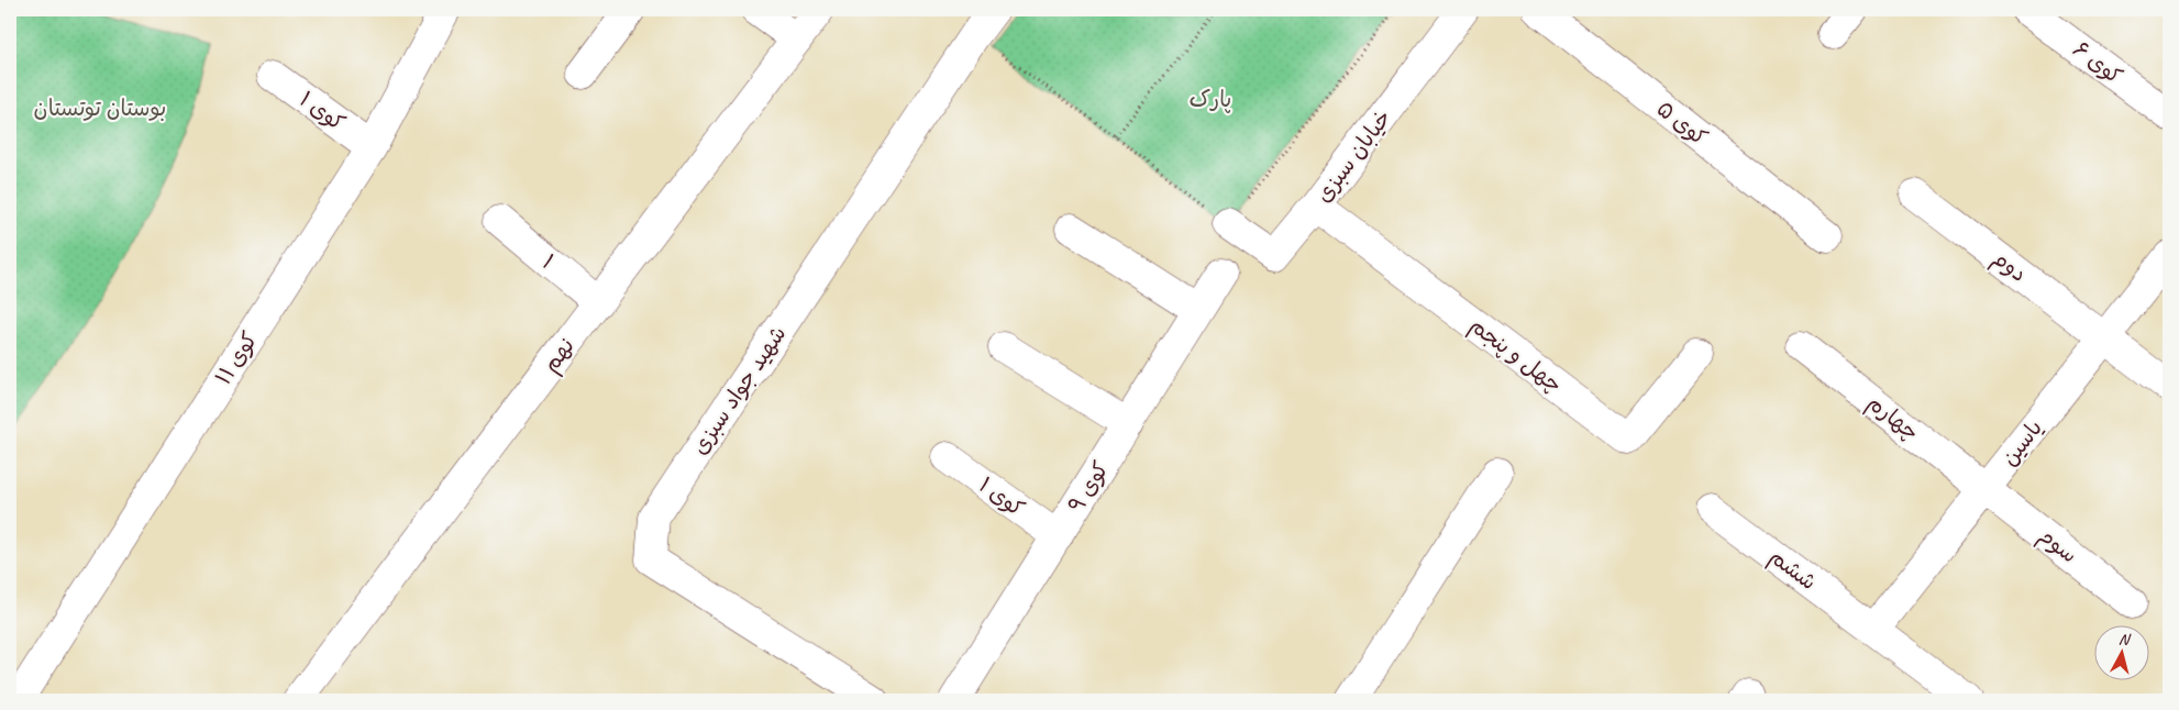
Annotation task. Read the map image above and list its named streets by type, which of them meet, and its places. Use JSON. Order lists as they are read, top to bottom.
{
  "streets": {
    "street": [
      "کوی ۶",
      "کوی ۱",
      "کوی ۵",
      "خیابان سبزی",
      "۱",
      "دوم",
      "نهم",
      "چهل و پنجم",
      "کوی ۱۱",
      "شهید جواد سبزی",
      "چهارم",
      "یاسین",
      "کوی ۹",
      "سوم",
      "ششم"
    ]
  },
  "crossings": [
    ["کوی ۱", "کوی ۱۱"],
    ["کوی ۱", "کوی ۹"],
    ["خیابان سبزی", "چهل و پنجم"],
    ["۱", "نهم"],
    ["دوم", "یاسین"],
    ["چهارم", "یاسین"],
    ["چهارم", "سوم"],
    ["یاسین", "سوم"],
    ["یاسین", "ششم"]
  ],
  "parks": ["پارک", "بوستان توتستان"],
  "north": "top"
}
